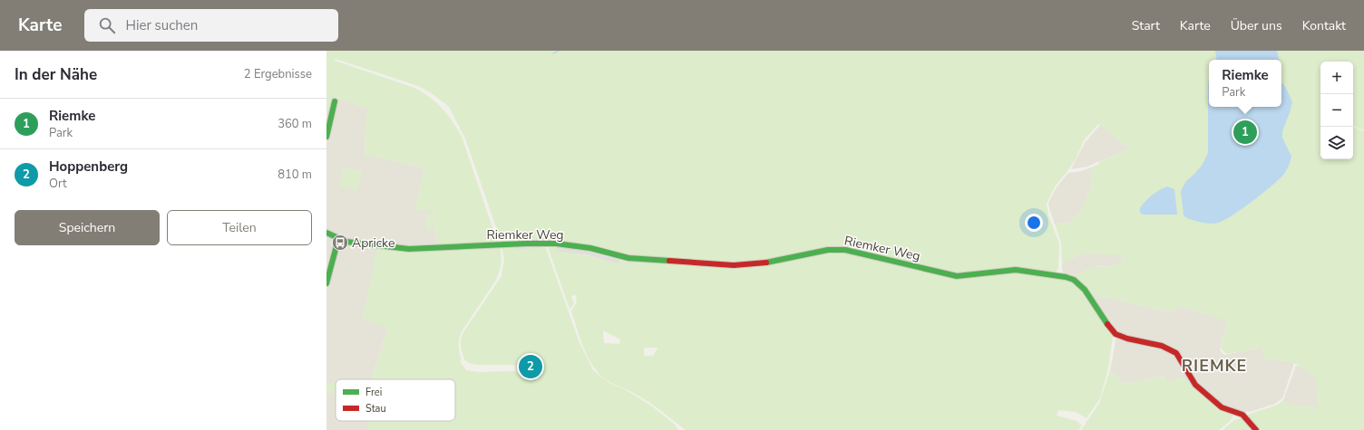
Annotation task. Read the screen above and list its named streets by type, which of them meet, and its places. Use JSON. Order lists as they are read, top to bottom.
{
  "streets": {
    "street": ["Riemker Weg"]
  },
  "districts": ["RIEMKE"],
  "places": {
    "bus stop": ["Apricke"]
  },
  "legend": ["Frei", "Stau"],
  "page": {
    "header": "Karte",
    "search": "Hier suchen",
    "nav": [
      "Start",
      "Karte",
      "Über uns",
      "Kontakt"
    ],
    "heading": ["In der Nähe", "2 Ergebnisse"],
    "popup": ["Riemke", "Park"],
    "map_buttons": ["+", "−"],
    "list": [
      {
        "mark": "1",
        "name": "Riemke",
        "note": "Park",
        "value": "360 m"
      },
      {
        "mark": "2",
        "name": "Hoppenberg",
        "note": "Ort",
        "value": "810 m"
      }
    ],
    "pins": ["1", "2"],
    "buttons": ["Speichern", "Teilen"]
  }
}
